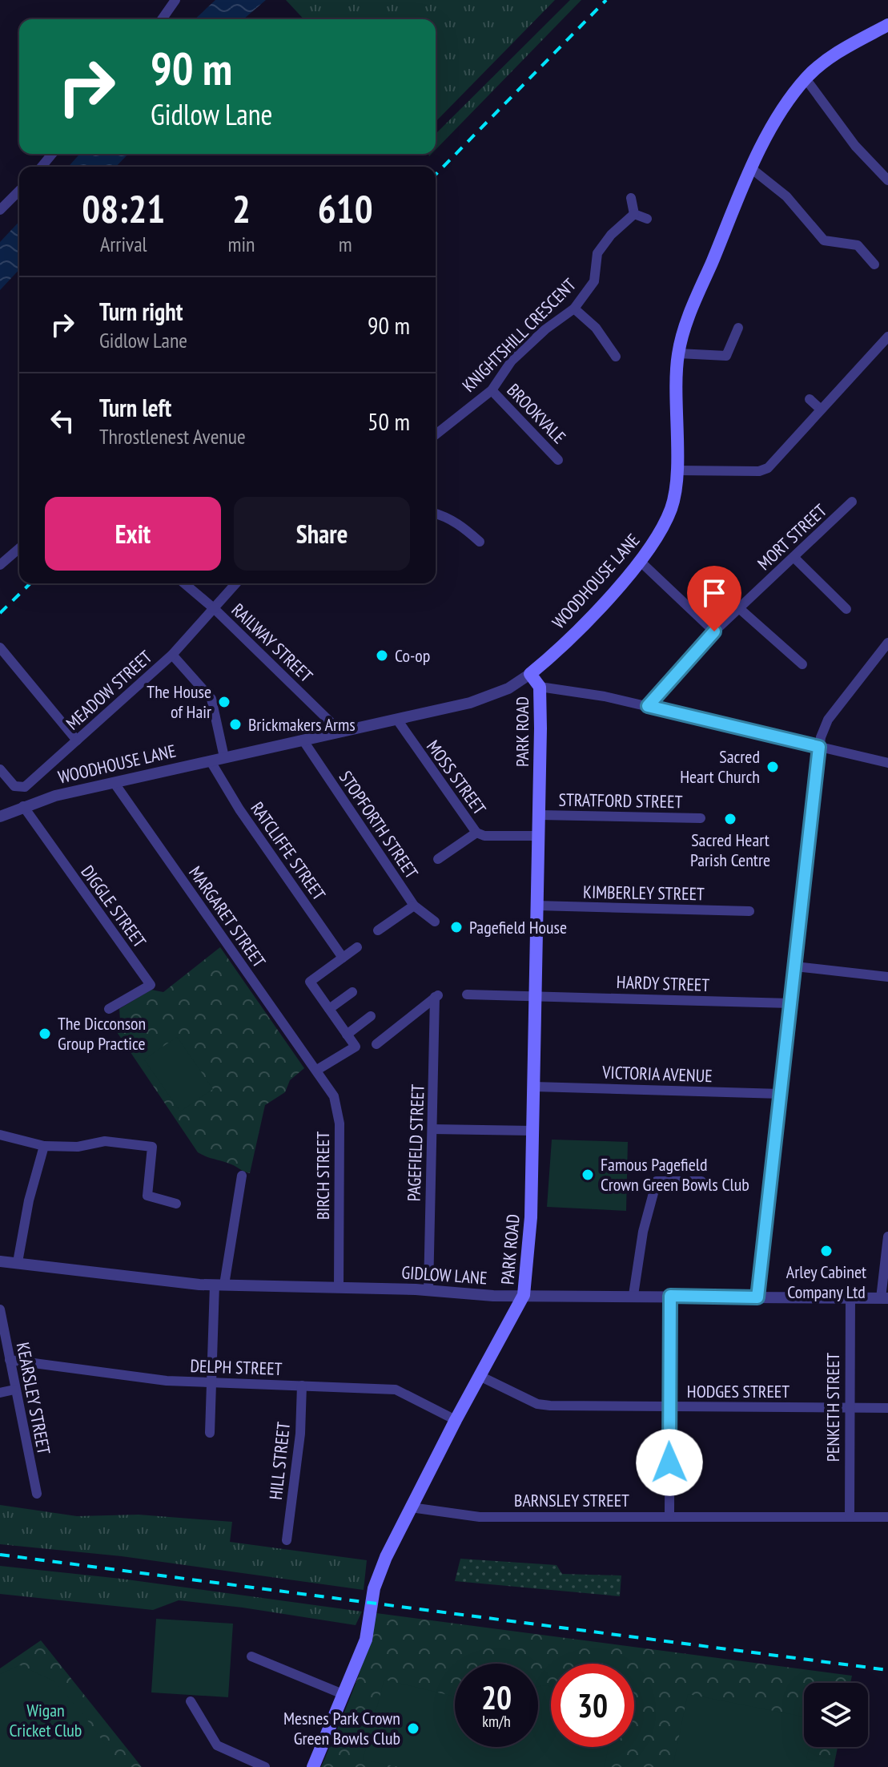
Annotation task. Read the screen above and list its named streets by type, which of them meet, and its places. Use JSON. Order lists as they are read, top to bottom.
{
  "streets": {
    "main road": ["WOODHOUSE LANE", "PARK ROAD"],
    "street": [
      "KNIGHTSHILL CRESCENT",
      "BROOKVALE",
      "MORT STREET",
      "RAILWAY STREET",
      "MEADOW STREET",
      "MOSS STREET",
      "STRATFORD STREET",
      "STOPFORTH STREET",
      "RATCLIFFE STREET",
      "KIMBERLEY STREET",
      "DIGGLE STREET",
      "MARGARET STREET",
      "HARDY STREET",
      "VICTORIA AVENUE",
      "PAGEFIELD STREET",
      "BIRCH STREET",
      "GIDLOW LANE",
      "DELPH STREET",
      "HODGES STREET",
      "KEARSLEY STREET",
      "PENKETH STREET",
      "HILL STREET",
      "BARNSLEY STREET"
    ]
  },
  "crossings": [
    ["KNIGHTSHILL CRESCENT", "BROOKVALE"],
    ["WOODHOUSE LANE", "RAILWAY STREET"],
    ["WOODHOUSE LANE", "MOSS STREET"],
    ["WOODHOUSE LANE", "STOPFORTH STREET"],
    ["WOODHOUSE LANE", "RATCLIFFE STREET"],
    ["WOODHOUSE LANE", "DIGGLE STREET"],
    ["WOODHOUSE LANE", "MARGARET STREET"],
    ["RAILWAY STREET", "MEADOW STREET"],
    ["PARK ROAD", "MOSS STREET"],
    ["PARK ROAD", "STRATFORD STREET"],
    ["PARK ROAD", "KIMBERLEY STREET"],
    ["PARK ROAD", "HARDY STREET"],
    ["PARK ROAD", "VICTORIA AVENUE"],
    ["PARK ROAD", "GIDLOW LANE"],
    ["PARK ROAD", "DELPH STREET"],
    ["PARK ROAD", "HODGES STREET"],
    ["PARK ROAD", "BARNSLEY STREET"],
    ["MARGARET STREET", "BIRCH STREET"],
    ["PAGEFIELD STREET", "GIDLOW LANE"],
    ["BIRCH STREET", "GIDLOW LANE"],
    ["GIDLOW LANE", "PENKETH STREET"],
    ["DELPH STREET", "KEARSLEY STREET"],
    ["DELPH STREET", "HILL STREET"],
    ["HODGES STREET", "PENKETH STREET"],
    ["PENKETH STREET", "BARNSLEY STREET"]
  ],
  "parks": ["Wigan Cricket Club"],
  "places": [
    "Co-op",
    "The House of Hair",
    "Brickmakers Arms",
    "Sacred Heart Church",
    "Sacred Heart Parish Centre",
    "Pagefield House",
    "The Dicconson Group Practice",
    "Famous Pagefield Crown Green Bowls Club",
    "Arley Cabinet Company Ltd",
    "Mesnes Park Crown Green Bowls Club"
  ],
  "page": {
    "turn": ["90 m", "Gidlow Lane"],
    "eta": [
      "08:21",
      "Arrival",
      "2",
      "min",
      "610",
      "m"
    ],
    "list": [
      {
        "name": "Turn right",
        "note": "Gidlow Lane",
        "value": "90 m"
      },
      {
        "name": "Turn left",
        "note": "Throstlenest Avenue",
        "value": "50 m"
      }
    ],
    "buttons": ["Exit", "Share"],
    "speed": "20 km/h",
    "limit": "30"
  }
}
